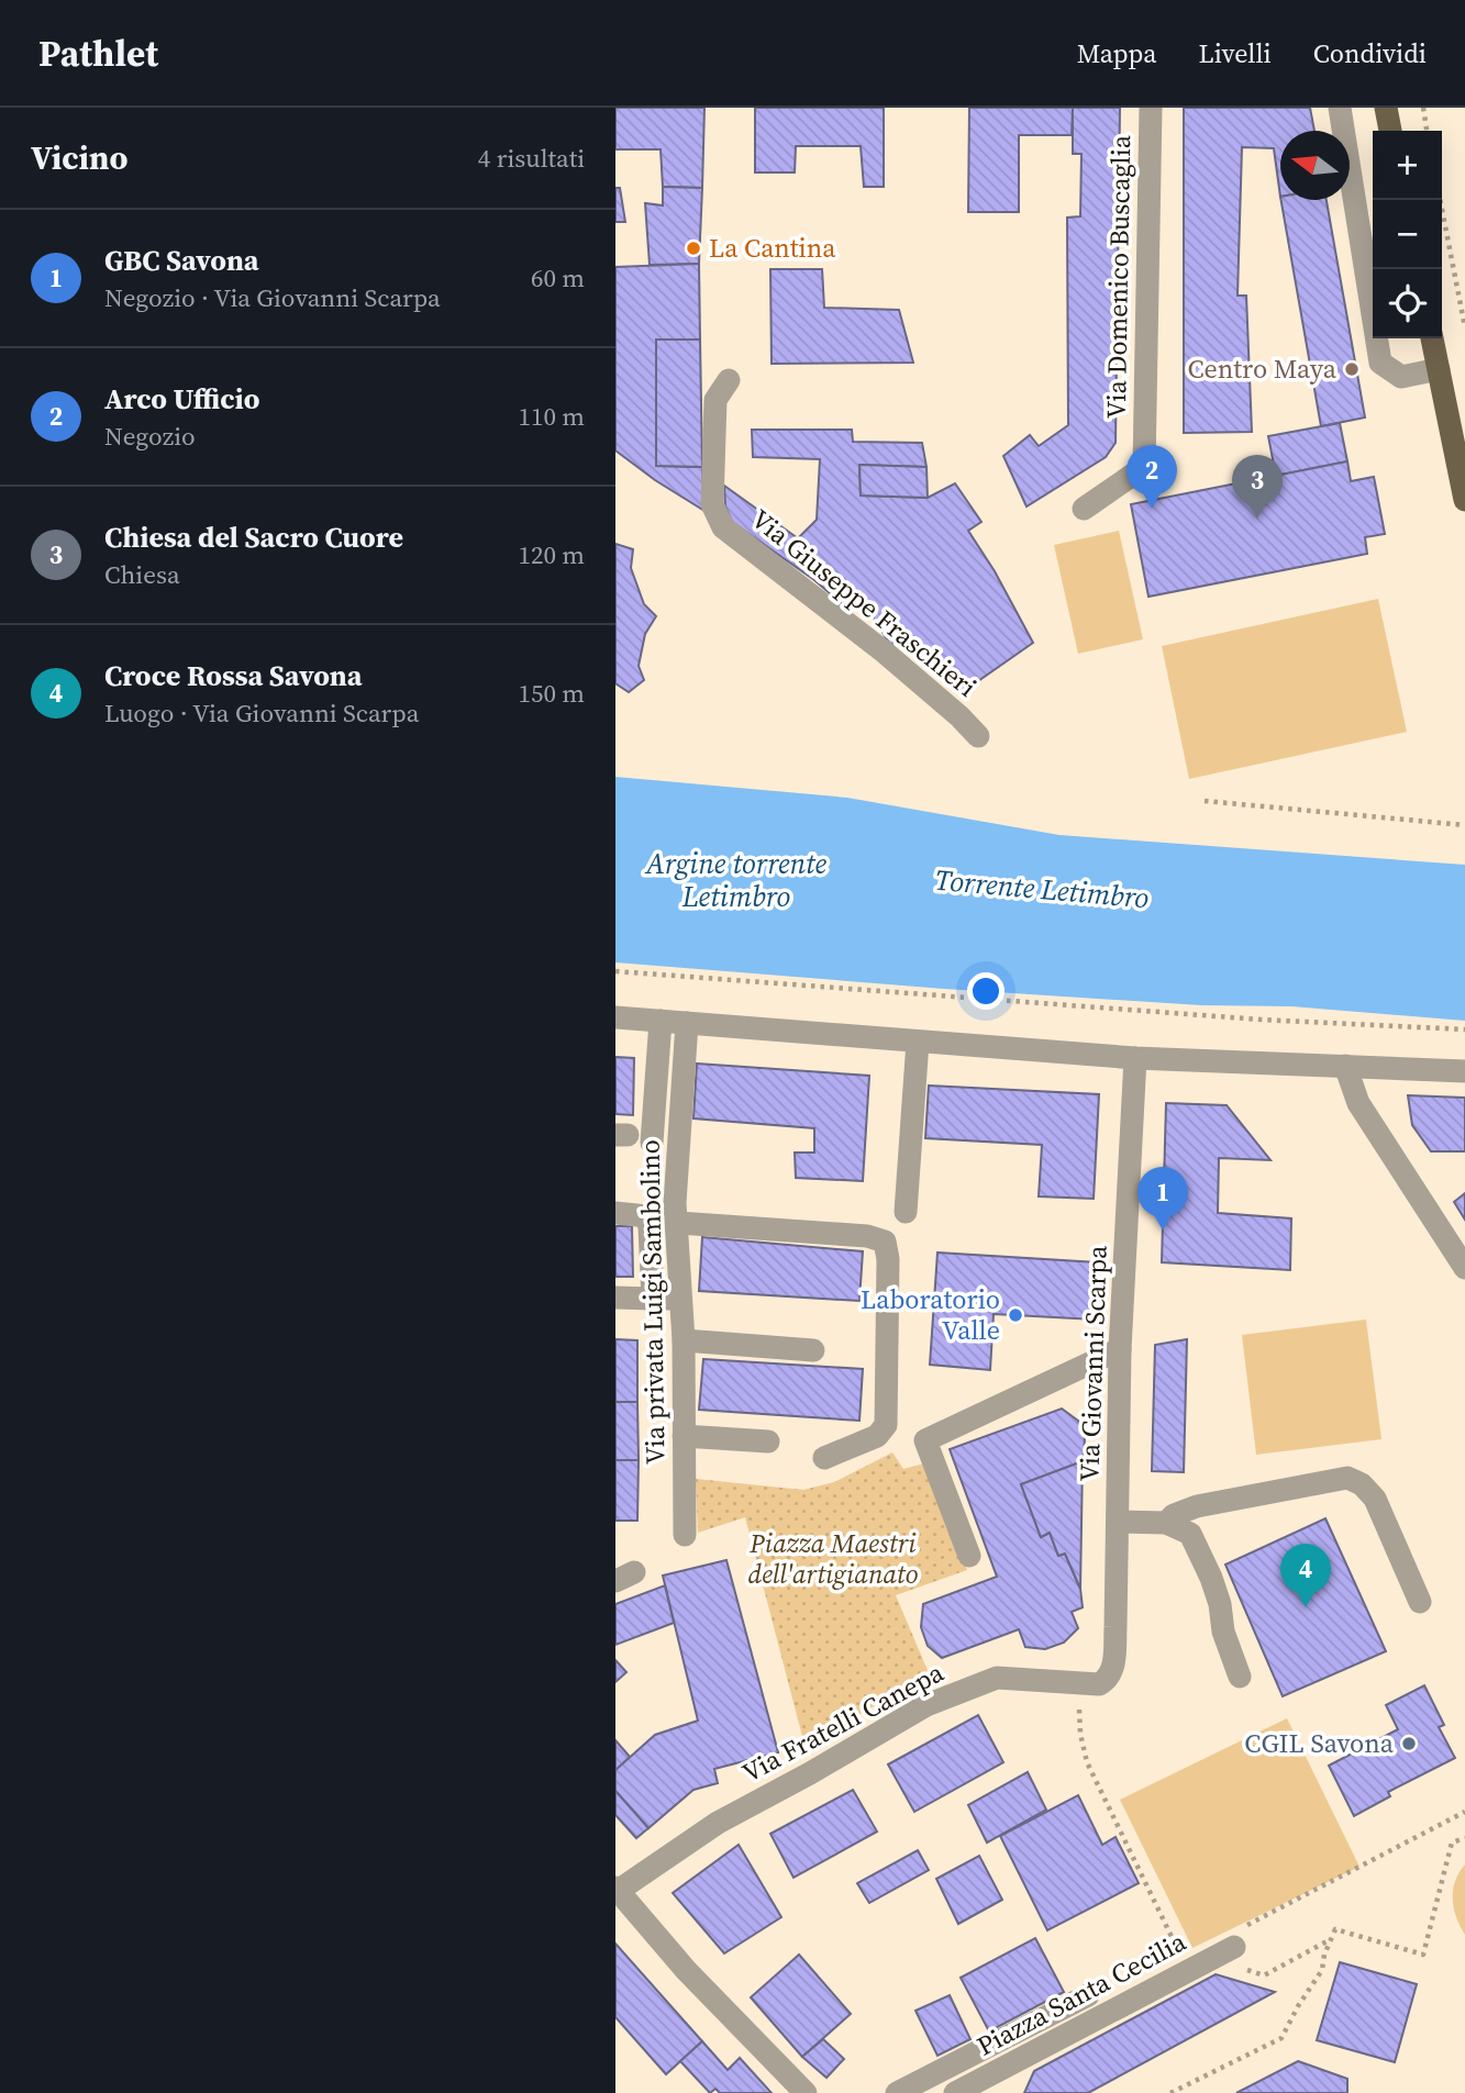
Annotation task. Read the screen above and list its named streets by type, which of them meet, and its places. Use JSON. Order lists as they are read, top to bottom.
{
  "streets": {
    "street": [
      "Via Domenico Buscaglia",
      "Via Giuseppe Fraschieri",
      "Via privata Luigi Sambolino",
      "Via Giovanni Scarpa",
      "Via Fratelli Canepa",
      "Piazza Santa Cecilia"
    ]
  },
  "crossings": [
    ["Via Giovanni Scarpa", "Via Fratelli Canepa"]
  ],
  "water": ["Argine torrente Letimbro", "Torrente Letimbro"],
  "parks": ["Piazza Maestri dell'artigianato"],
  "places": [
    "La Cantina",
    "Centro Maya",
    "Laboratorio Valle",
    "CGIL Savona"
  ],
  "north": "left",
  "page": {
    "header": "Pathlet",
    "nav": ["Mappa", "Livelli", "Condividi"],
    "heading": ["Vicino", "4 risultati"],
    "map_buttons": ["+", "−"],
    "list": [
      {
        "mark": "1",
        "name": "GBC Savona",
        "note": "Negozio · Via Giovanni Scarpa",
        "value": "60 m"
      },
      {
        "mark": "2",
        "name": "Arco Ufficio",
        "note": "Negozio",
        "value": "110 m"
      },
      {
        "mark": "3",
        "name": "Chiesa del Sacro Cuore",
        "note": "Chiesa",
        "value": "120 m"
      },
      {
        "mark": "4",
        "name": "Croce Rossa Savona",
        "note": "Luogo · Via Giovanni Scarpa",
        "value": "150 m"
      }
    ],
    "pins": [
      "2",
      "3",
      "1",
      "4"
    ]
  }
}
